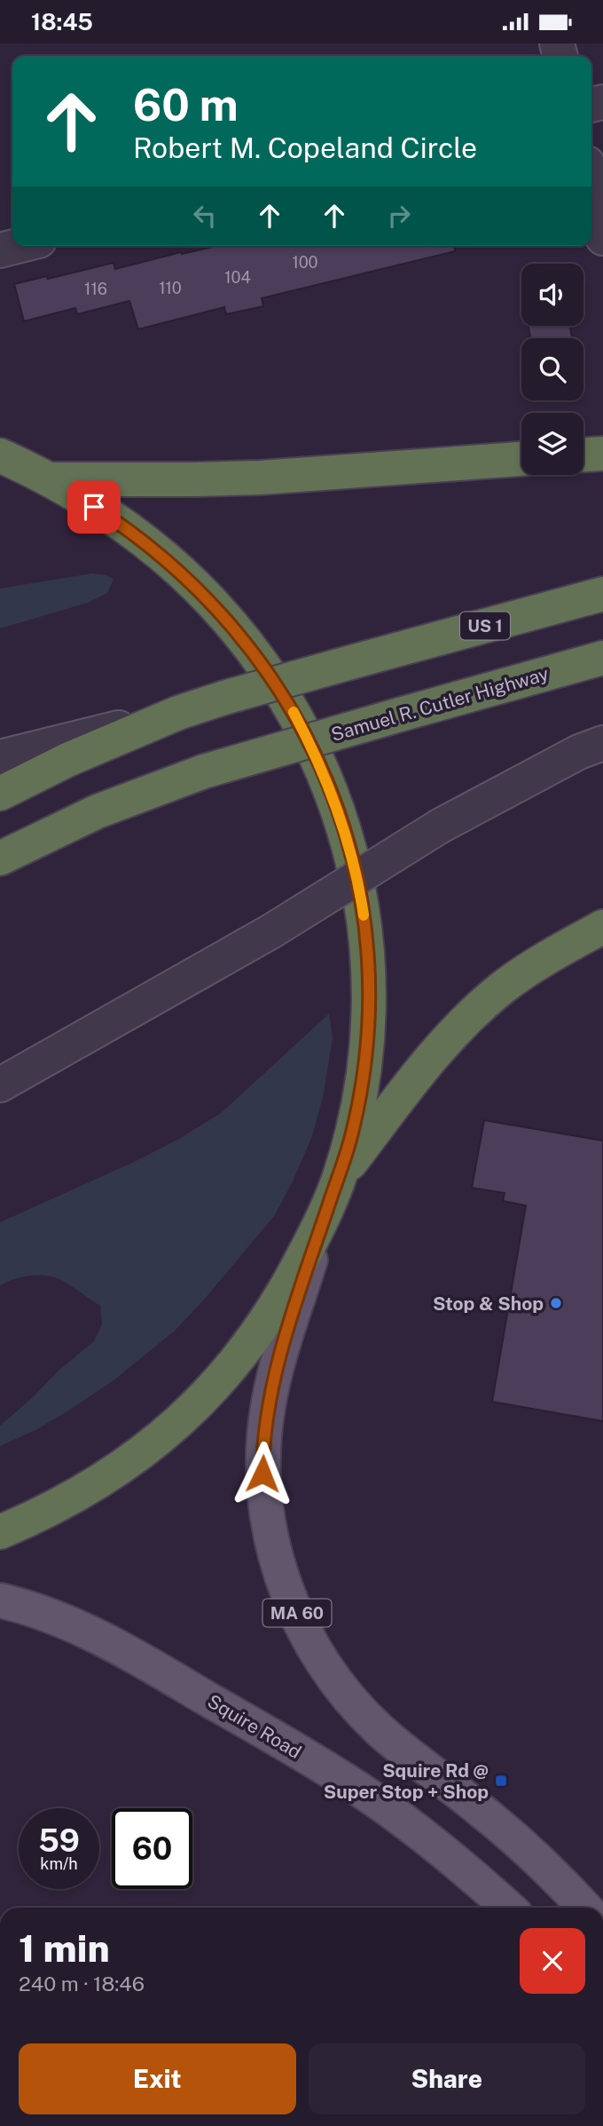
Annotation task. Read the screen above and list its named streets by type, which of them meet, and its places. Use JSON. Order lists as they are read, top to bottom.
{
  "streets": {
    "highway": ["US 1", "Samuel R. Cutler Highway", "MA 60"],
    "main road": ["Squire Road"]
  },
  "places": {
    "other": ["Stop & Shop"],
    "transit": ["Squire Rd @ Super Stop + Shop"]
  },
  "house_numbers": [
    "100",
    "104",
    "110",
    "116"
  ],
  "page": {
    "status": "18:45",
    "turn": ["60 m", "Robert M. Copeland Circle"],
    "speed": "59 km/h",
    "limit": "60",
    "heading": ["1 min", "240 m · 18:46"],
    "buttons": ["Exit", "Share"]
  }
}
